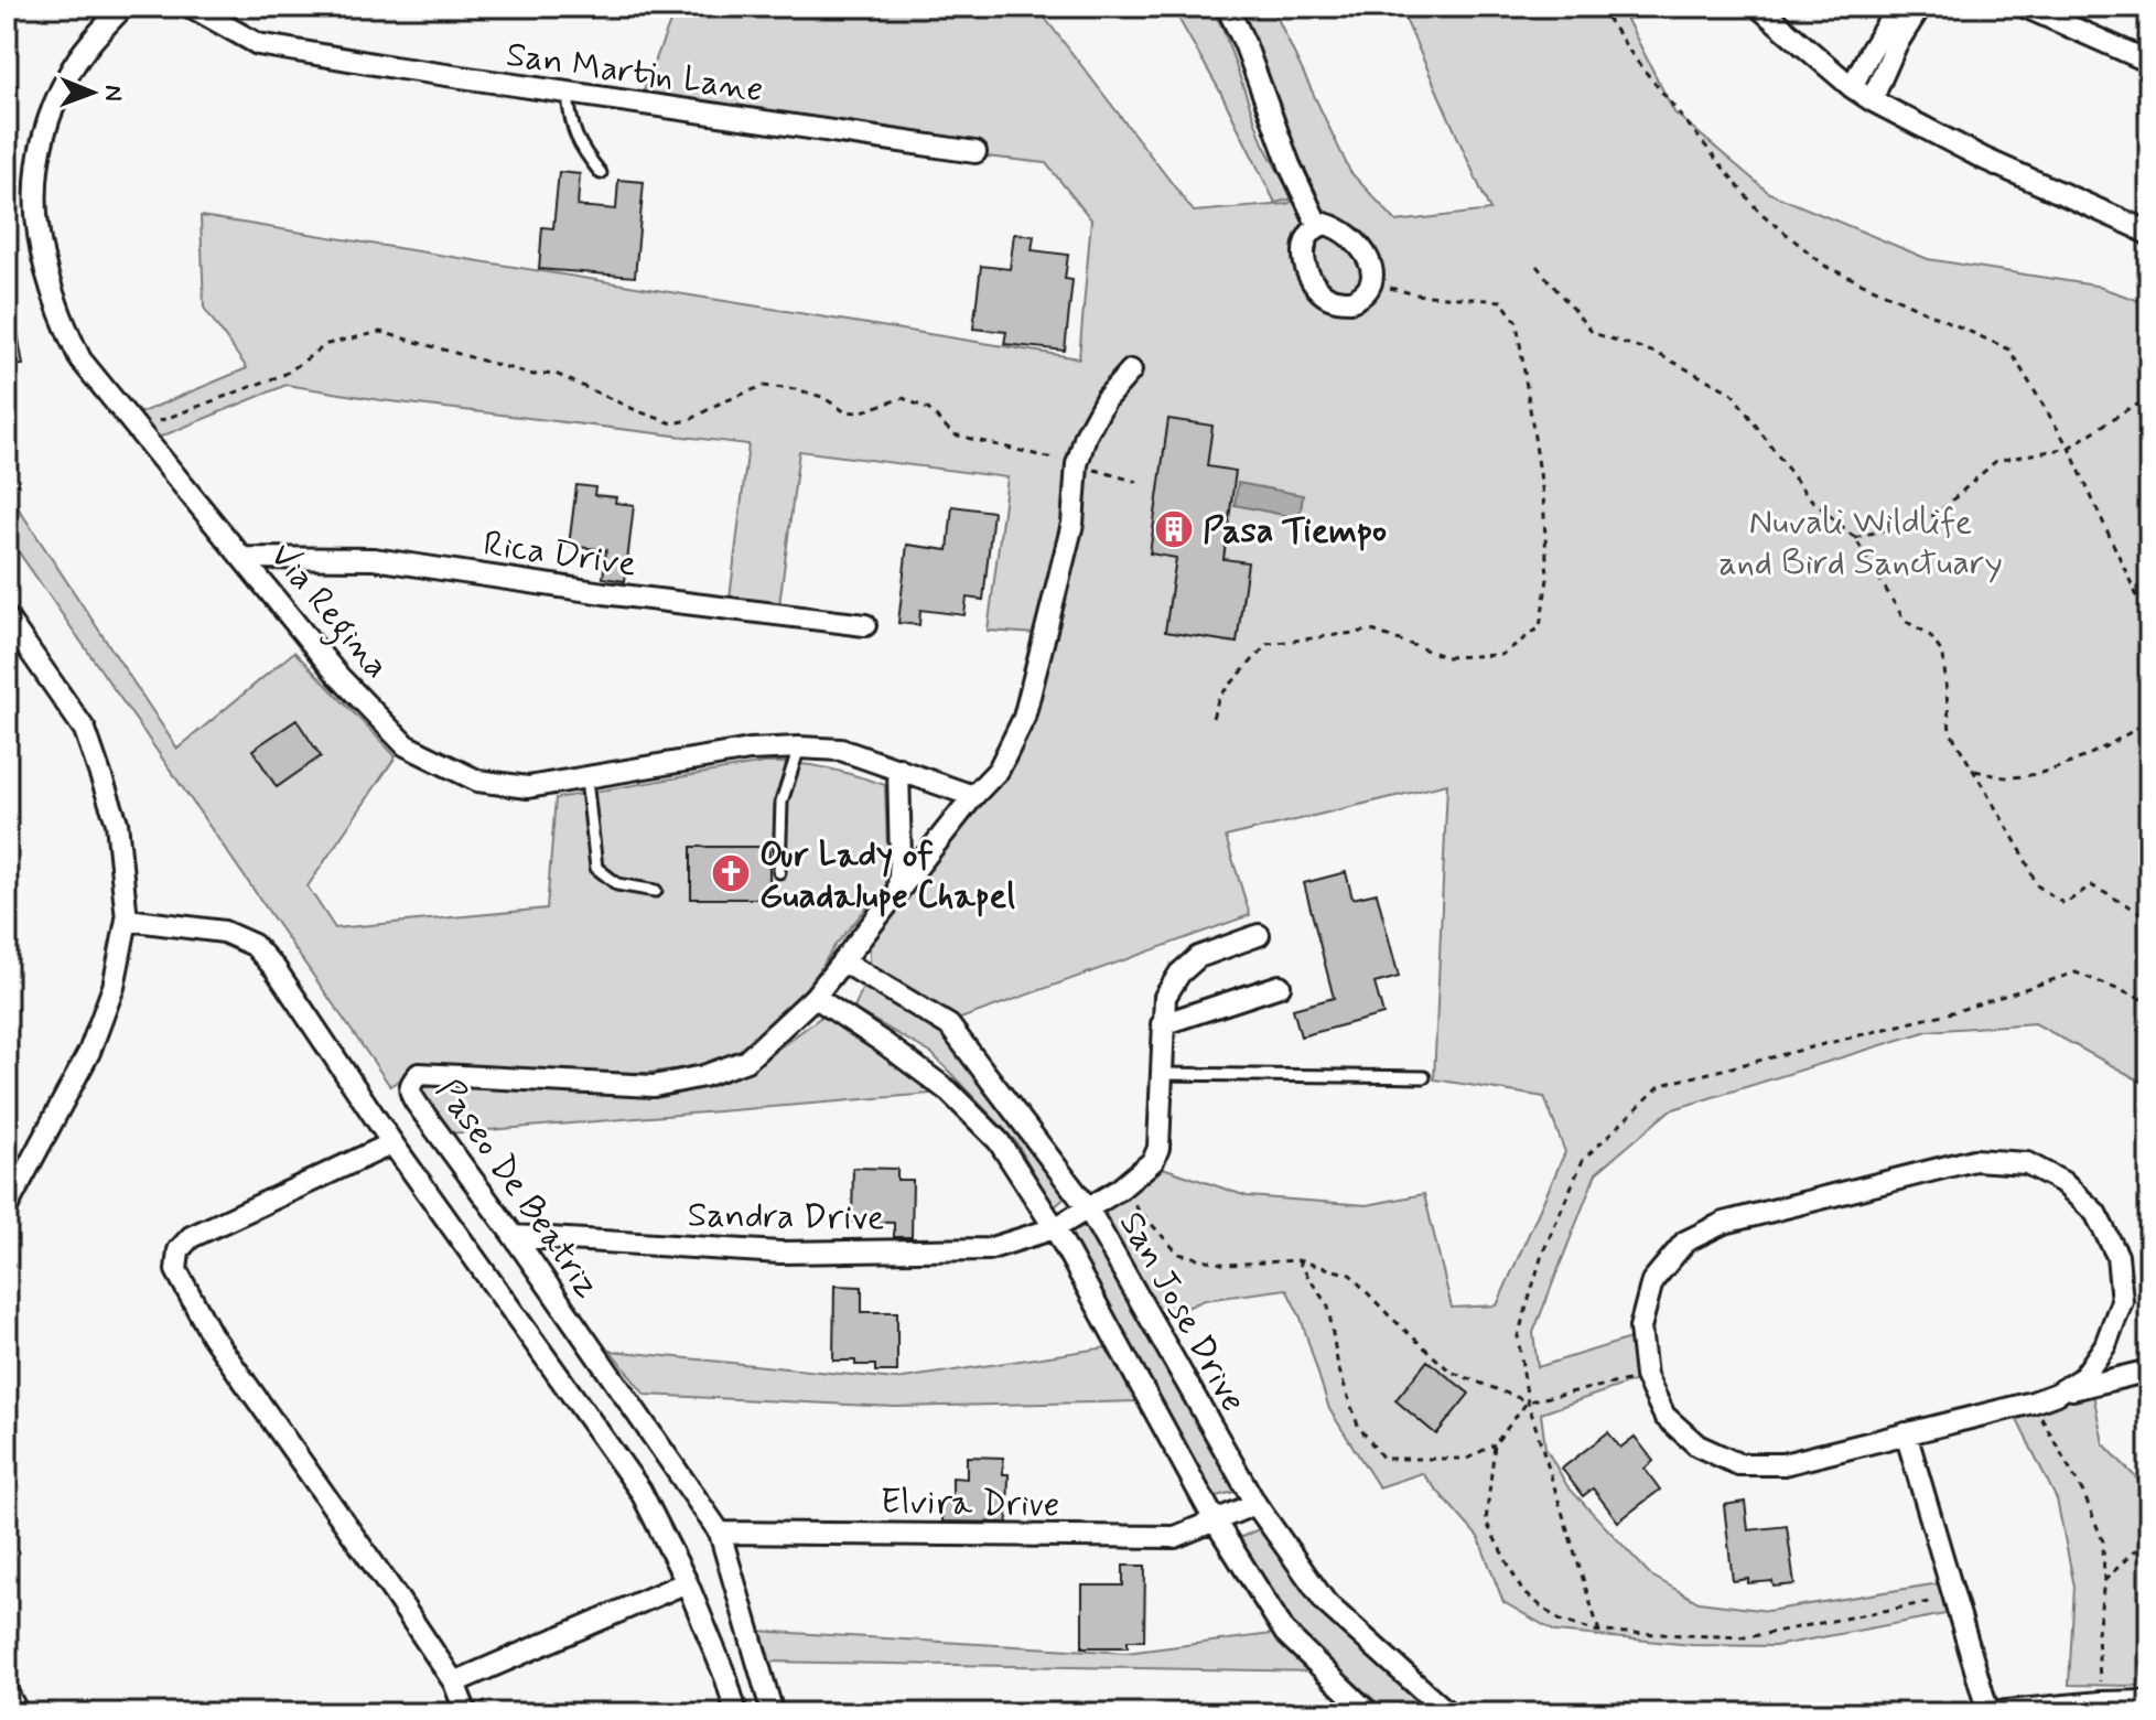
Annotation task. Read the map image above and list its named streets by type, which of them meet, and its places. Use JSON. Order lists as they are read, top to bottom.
{
  "streets": {
    "street": [
      "San Martin Lane",
      "Rica Drive",
      "Via Regina",
      "Paseo De Beatriz",
      "Sandra Drive",
      "San Jose Drive",
      "Elvira Drive"
    ]
  },
  "crossings": [
    ["Rica Drive", "Via Regina"],
    ["Paseo De Beatriz", "Sandra Drive"],
    ["Paseo De Beatriz", "San Jose Drive"],
    ["Paseo De Beatriz", "Elvira Drive"],
    ["Sandra Drive", "San Jose Drive"],
    ["San Jose Drive", "Elvira Drive"]
  ],
  "parks": ["Nuvali Wildlife and Bird Sanctuary"],
  "places": {
    "building": ["Pasa Tiempo"],
    "church": ["Our Lady of Guadalupe Chapel"]
  },
  "north": "right"
}
